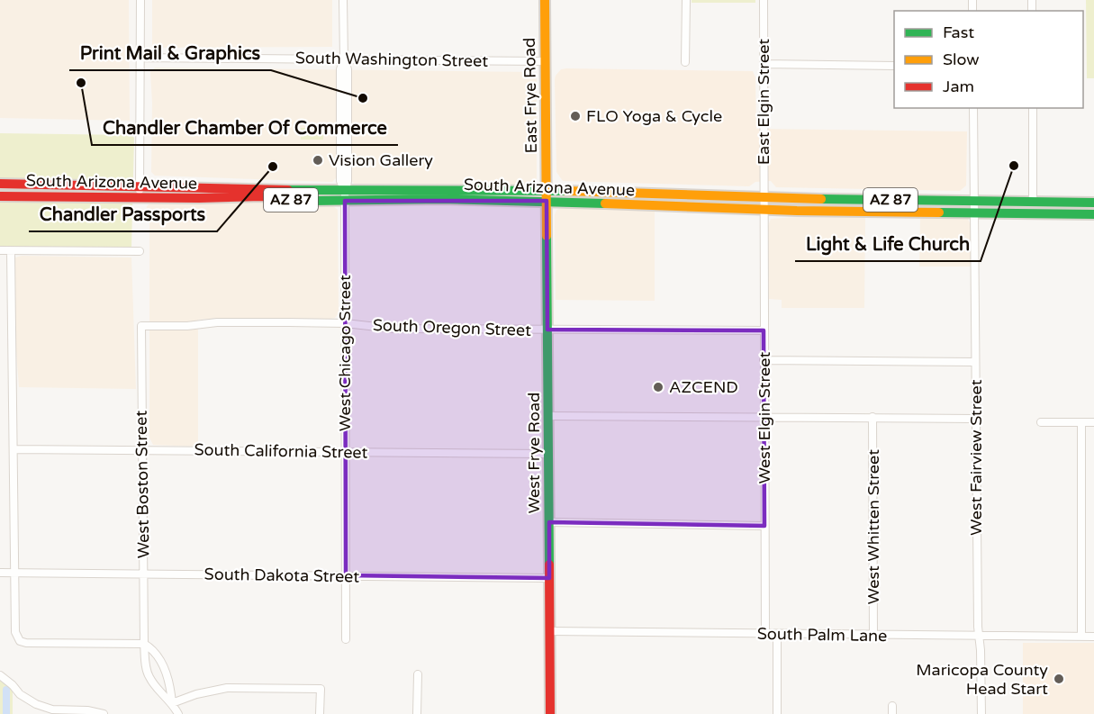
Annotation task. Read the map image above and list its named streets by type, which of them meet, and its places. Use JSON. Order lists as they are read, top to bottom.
{
  "streets": {
    "main road": [
      "East Frye Road",
      "South Arizona Avenue",
      "AZ 87",
      "West Frye Road"
    ],
    "street": [
      "South Washington Street",
      "East Elgin Street",
      "South Oregon Street",
      "West Chicago Street",
      "West Elgin Street",
      "South California Street",
      "West Fairview Street",
      "West Boston Street",
      "West Whitten Street",
      "South Dakota Street",
      "South Palm Lane"
    ]
  },
  "crossings": [
    ["South Washington Street", "East Frye Road"],
    ["South Washington Street", "West Chicago Street"],
    ["East Frye Road", "South Arizona Avenue"],
    ["East Frye Road", "West Frye Road"],
    ["East Elgin Street", "South Arizona Avenue"],
    ["East Elgin Street", "West Elgin Street"],
    ["South Arizona Avenue", "West Chicago Street"],
    ["South Arizona Avenue", "West Elgin Street"],
    ["South Arizona Avenue", "West Frye Road"],
    ["South Arizona Avenue", "West Fairview Street"],
    ["South Oregon Street", "West Chicago Street"],
    ["South Oregon Street", "West Elgin Street"],
    ["South Oregon Street", "West Frye Road"],
    ["South Oregon Street", "West Boston Street"],
    ["West Chicago Street", "South California Street"],
    ["West Chicago Street", "South Dakota Street"],
    ["West Elgin Street", "South Palm Lane"],
    ["South California Street", "West Frye Road"],
    ["South California Street", "West Boston Street"],
    ["West Frye Road", "South Dakota Street"],
    ["West Frye Road", "South Palm Lane"],
    ["West Fairview Street", "South Palm Lane"],
    ["West Boston Street", "South Dakota Street"],
    ["West Whitten Street", "South Palm Lane"]
  ],
  "places": [
    "Chandler Chamber Of Commerce",
    "Print Mail & Graphics",
    "FLO Yoga & Cycle",
    "Vision Gallery",
    "Light & Life Church",
    "Chandler Passports",
    "AZCEND",
    "Maricopa County Head Start"
  ],
  "legend": ["Fast", "Slow", "Jam"]
}
